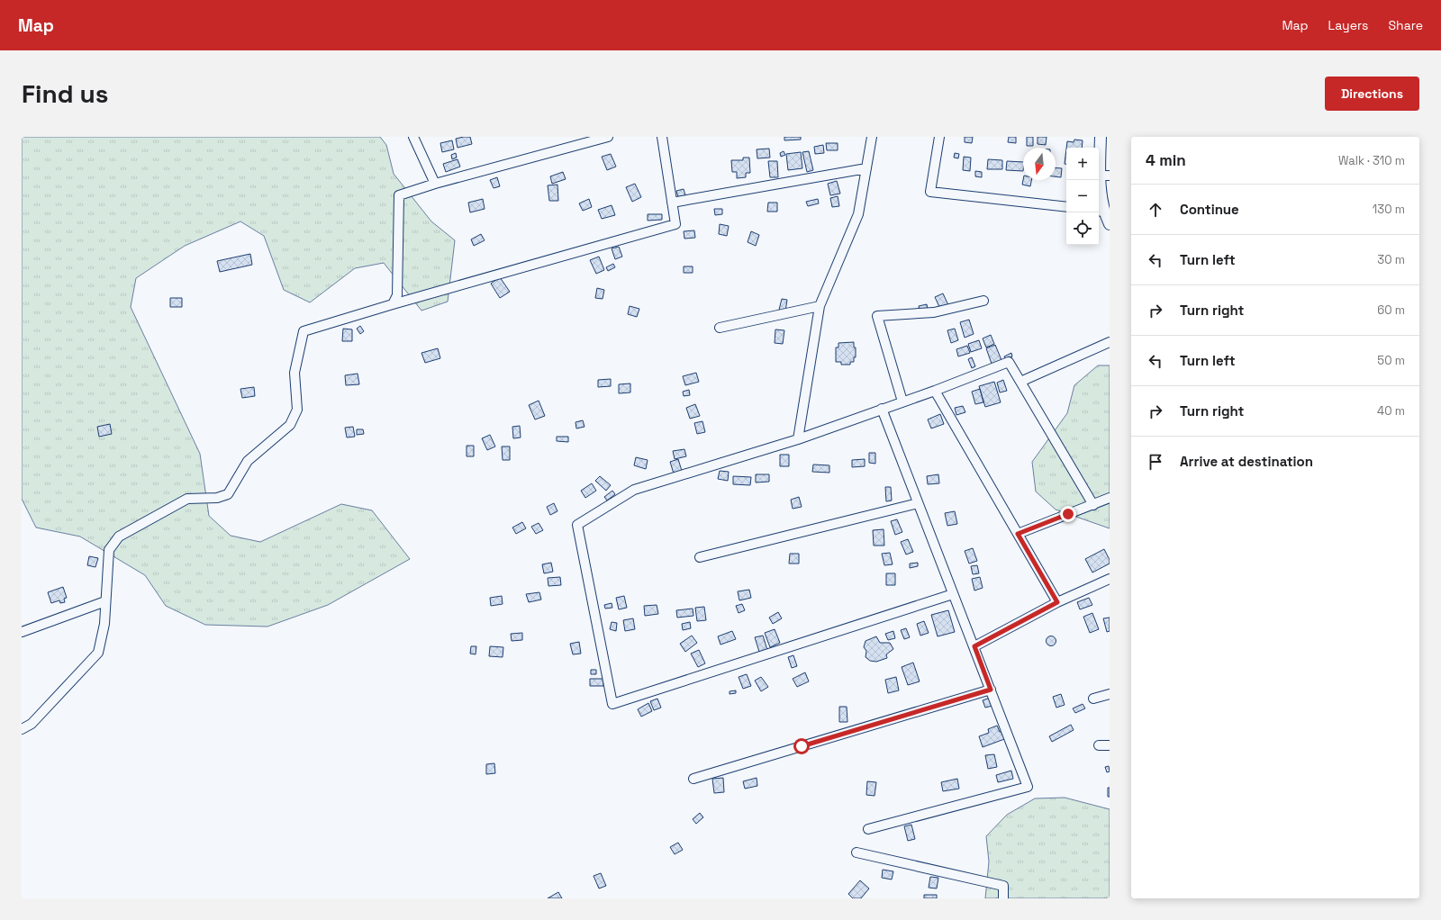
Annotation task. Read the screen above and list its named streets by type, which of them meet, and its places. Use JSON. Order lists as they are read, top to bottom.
{
  "north": "bottom",
  "page": {
    "header": "Map",
    "nav": ["Map", "Layers", "Share"],
    "buttons": "Directions",
    "title": "Find us",
    "heading": ["4 min", "Walk · 310 m"],
    "map_buttons": ["+", "−"],
    "list": [
      ["Continue", "130 m"],
      ["Turn left", "30 m"],
      ["Turn right", "60 m"],
      ["Turn left", "50 m"],
      ["Turn right", "40 m"],
      "Arrive at destination"
    ]
  }
}
